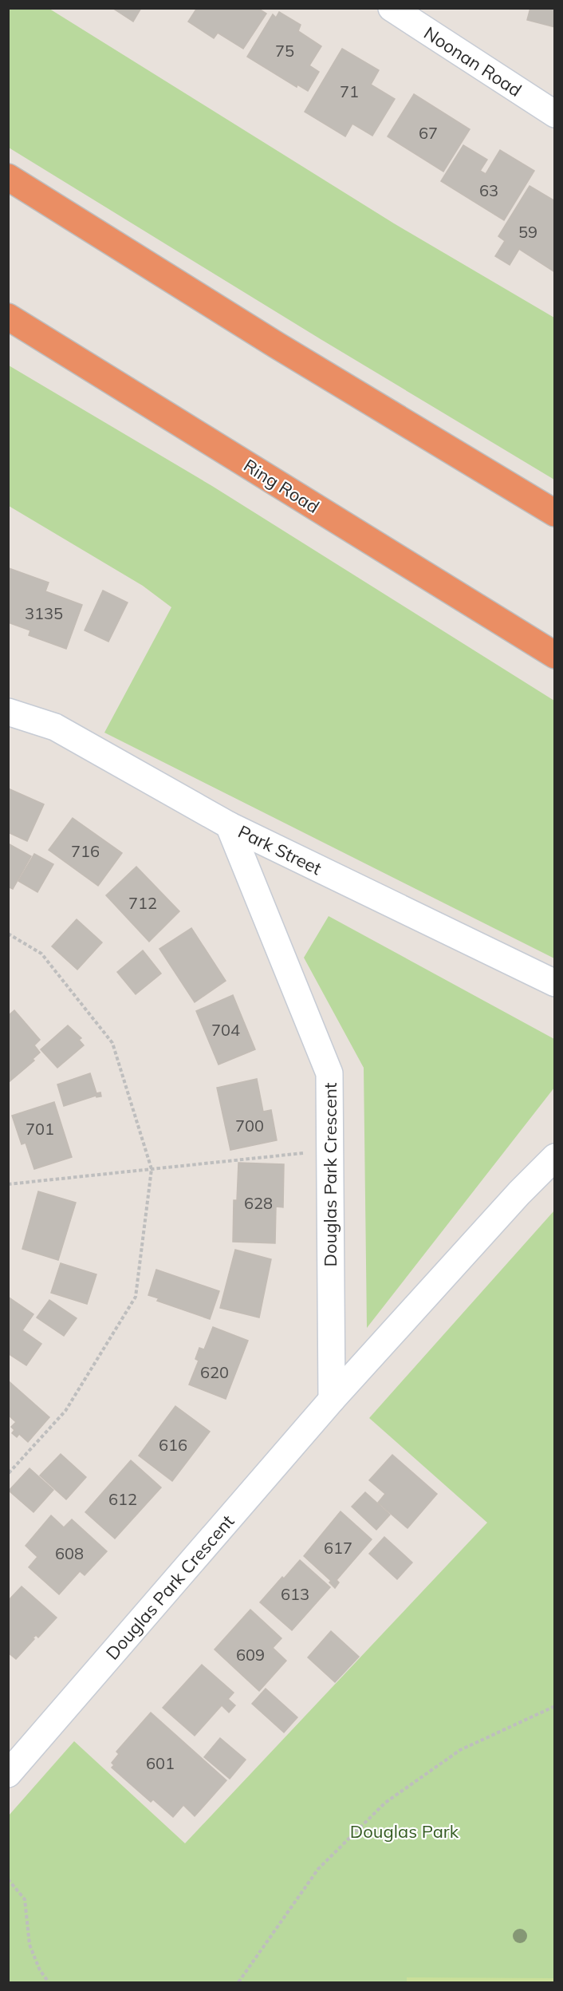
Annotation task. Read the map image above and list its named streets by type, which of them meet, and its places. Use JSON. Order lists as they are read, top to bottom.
{
  "streets": {
    "highway": ["Ring Road"],
    "street": ["Noonan Road", "Park Street", "Douglas Park Crescent"]
  },
  "crossings": [
    ["Park Street", "Douglas Park Crescent"]
  ],
  "parks": ["Douglas Park"],
  "house_numbers": [
    "75",
    "71",
    "67",
    "63",
    "59",
    "3135",
    "716",
    "712",
    "704",
    "700",
    "701",
    "628",
    "620",
    "616",
    "612",
    "617",
    "608",
    "613",
    "609",
    "601"
  ]
}
